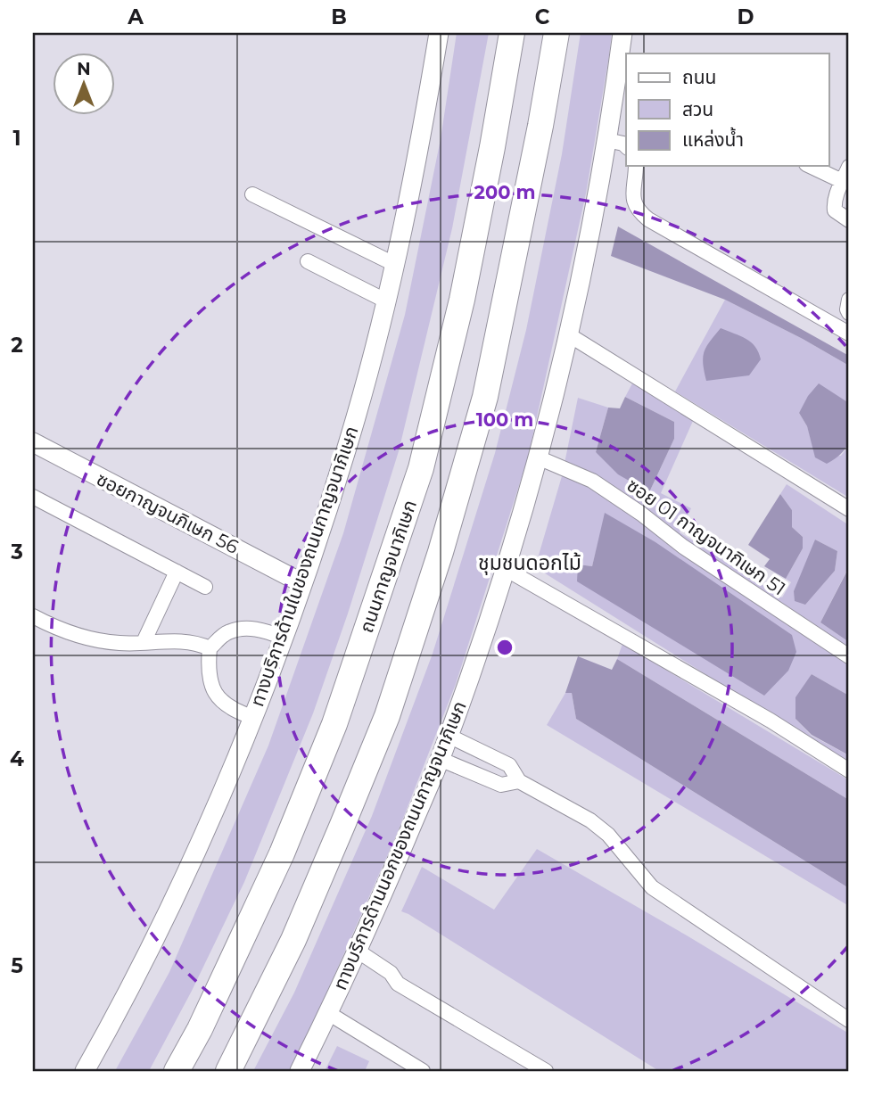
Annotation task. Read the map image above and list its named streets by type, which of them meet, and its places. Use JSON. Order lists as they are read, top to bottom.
{
  "streets": {
    "highway": ["ถนนกาญจนาภิเษก"],
    "main road": ["ซอยกาญจนภิเษก 56", "ทางบริการด้านในของถนนกาญจนาภิเษก", "ทางบริการด้านนอกของถนนกาญจนาภิเษก"],
    "street": ["ซอย 01 กาญจนากิเษก 51"]
  },
  "crossings": [
    ["ซอยกาญจนภิเษก 56", "ทางบริการด้านในของถนนกาญจนาภิเษก"],
    ["ซอย 01 กาญจนากิเษก 51", "ทางบริการด้านนอกของถนนกาญจนาภิเษก"]
  ],
  "districts": ["ชุมชนดอกไม้"],
  "legend": ["ถนน", "สวน", "แหล่งน้ำ"],
  "north": "top",
  "grid": {
    "columns": [
      "A",
      "B",
      "C",
      "D"
    ],
    "rows": [
      "1",
      "2",
      "3",
      "4",
      "5"
    ]
  },
  "rings": ["200 m", "100 m"]
}
